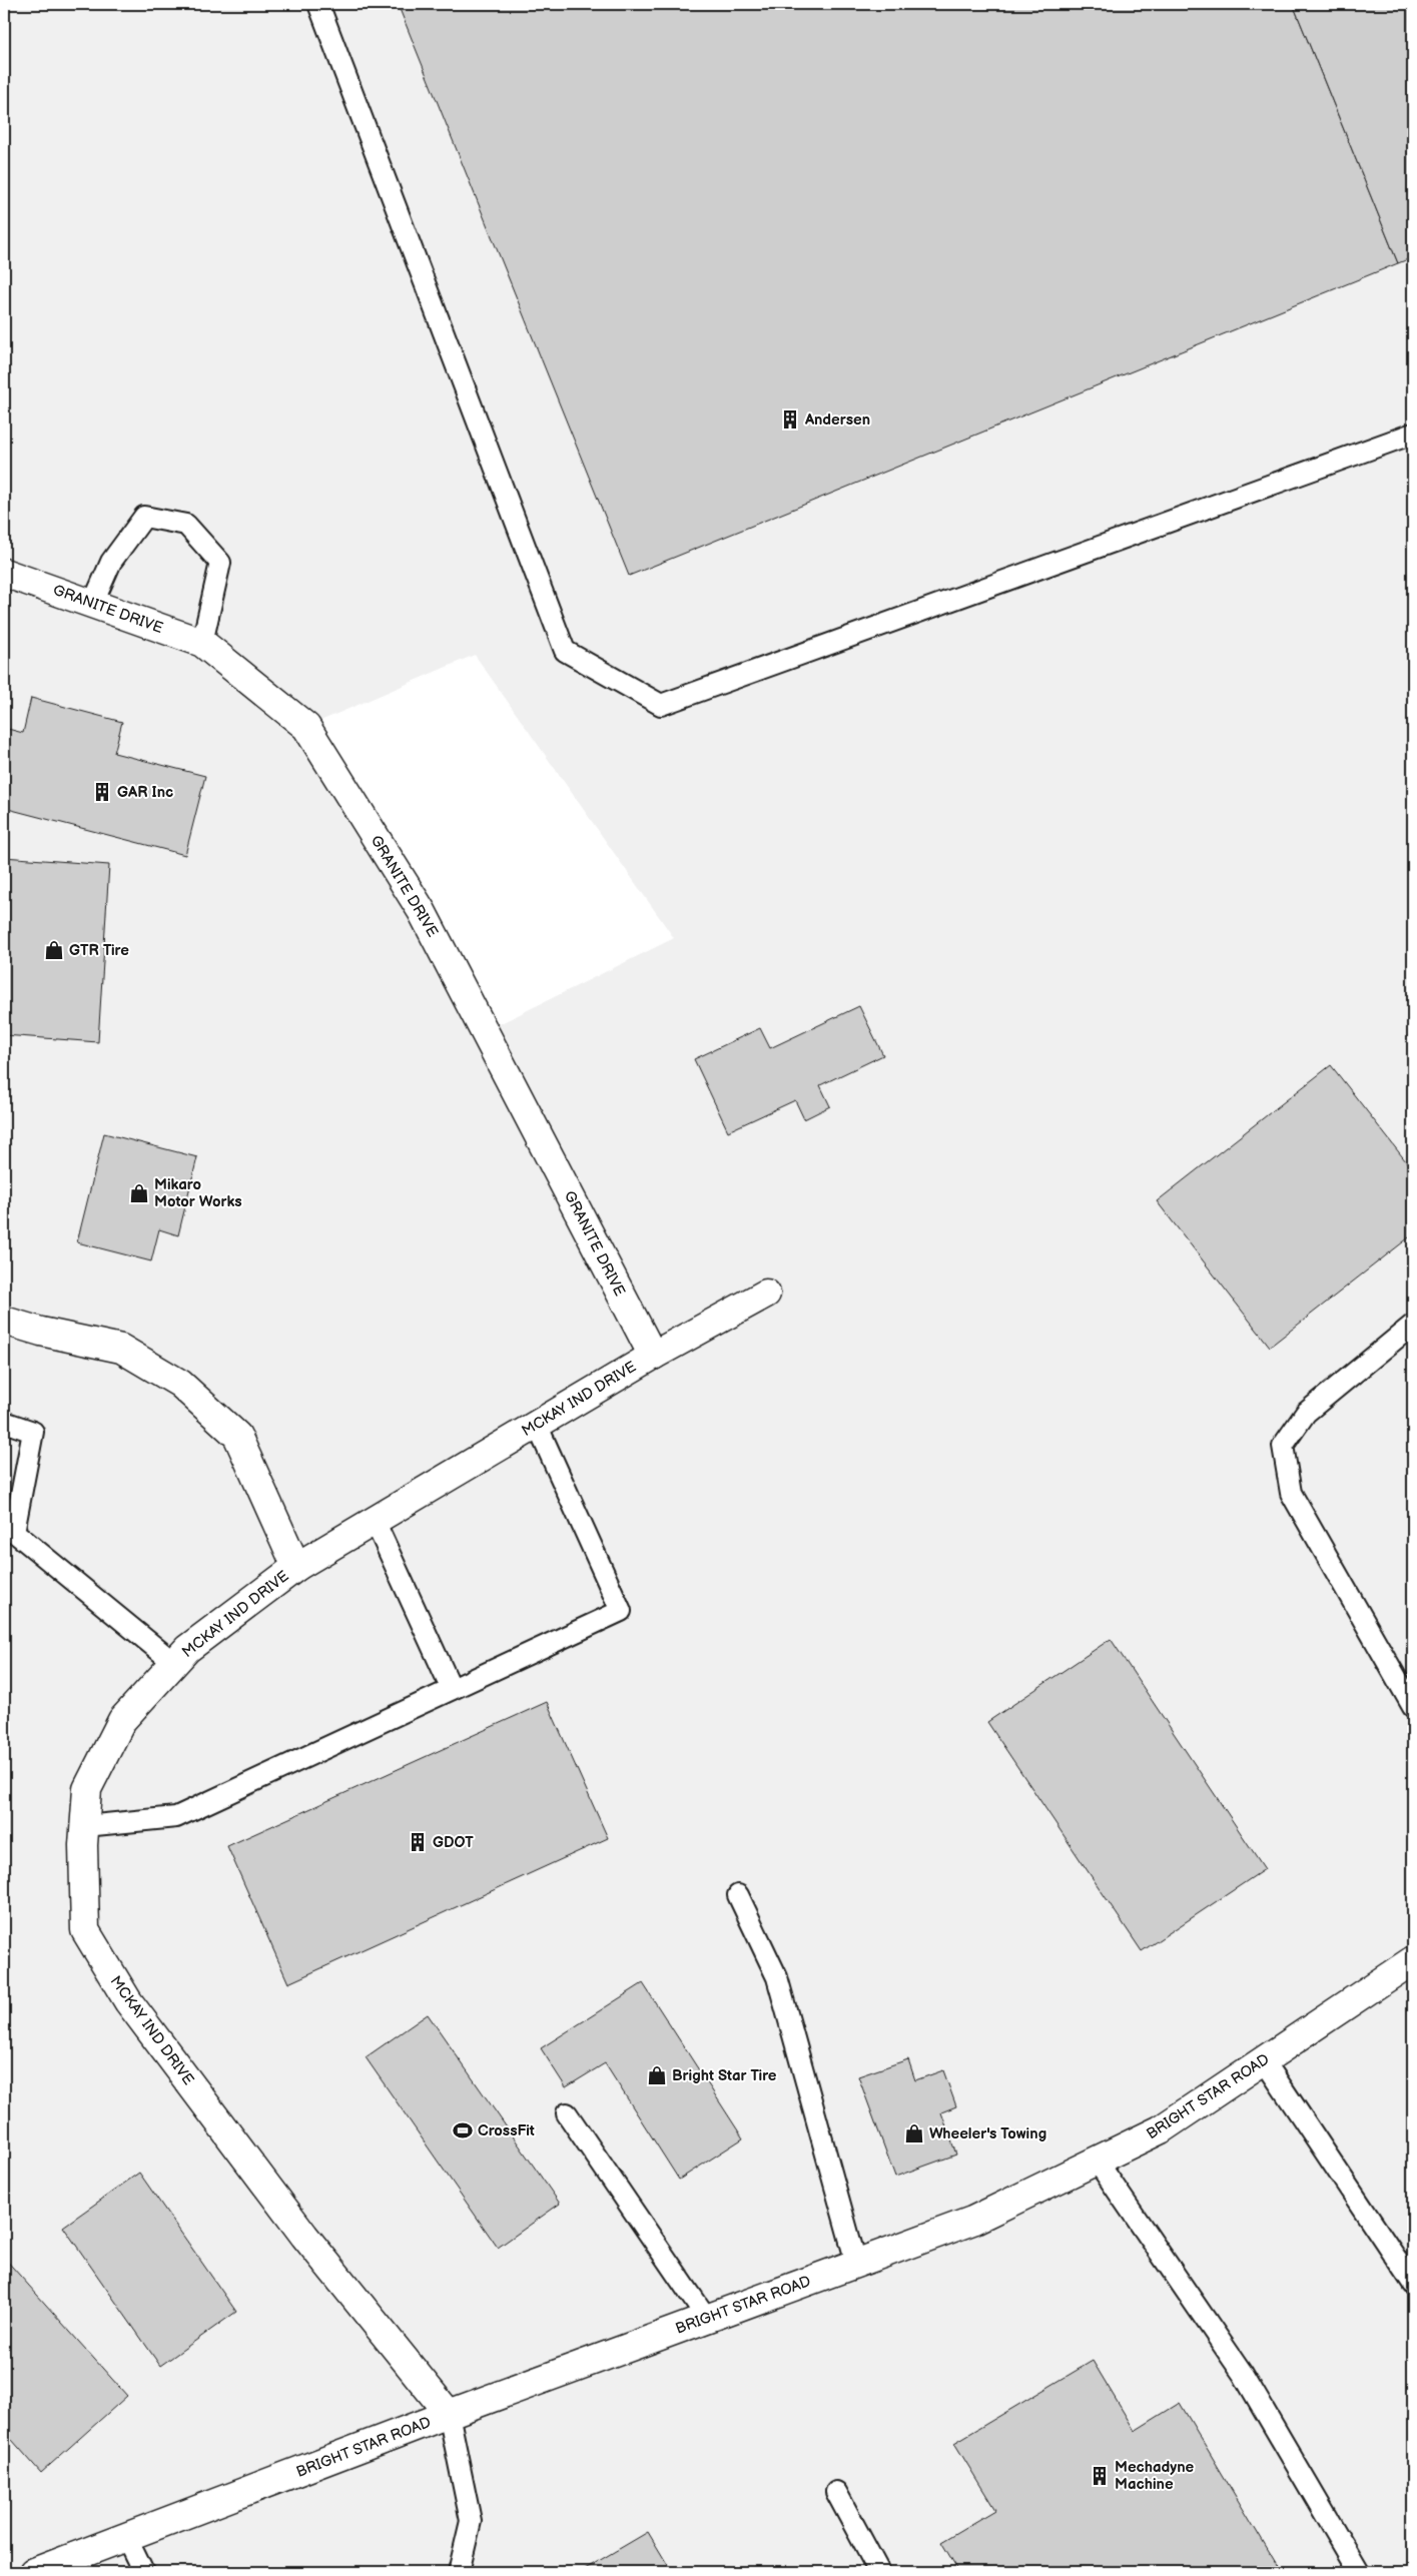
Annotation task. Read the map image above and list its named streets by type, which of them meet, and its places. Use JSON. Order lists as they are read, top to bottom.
{
  "streets": {
    "street": ["GRANITE DRIVE", "MCKAY IND DRIVE", "BRIGHT STAR ROAD"]
  },
  "crossings": [
    ["GRANITE DRIVE", "MCKAY IND DRIVE"],
    ["MCKAY IND DRIVE", "BRIGHT STAR ROAD"]
  ],
  "places": {
    "building": [
      "Andersen",
      "GAR Inc",
      "GDOT",
      "Mechadyne Machine"
    ],
    "shop": [
      "GTR Tire",
      "Mikaro Motor Works",
      "Bright Star Tire",
      "Wheeler's Towing"
    ],
    "sports": ["CrossFit"]
  }
}
